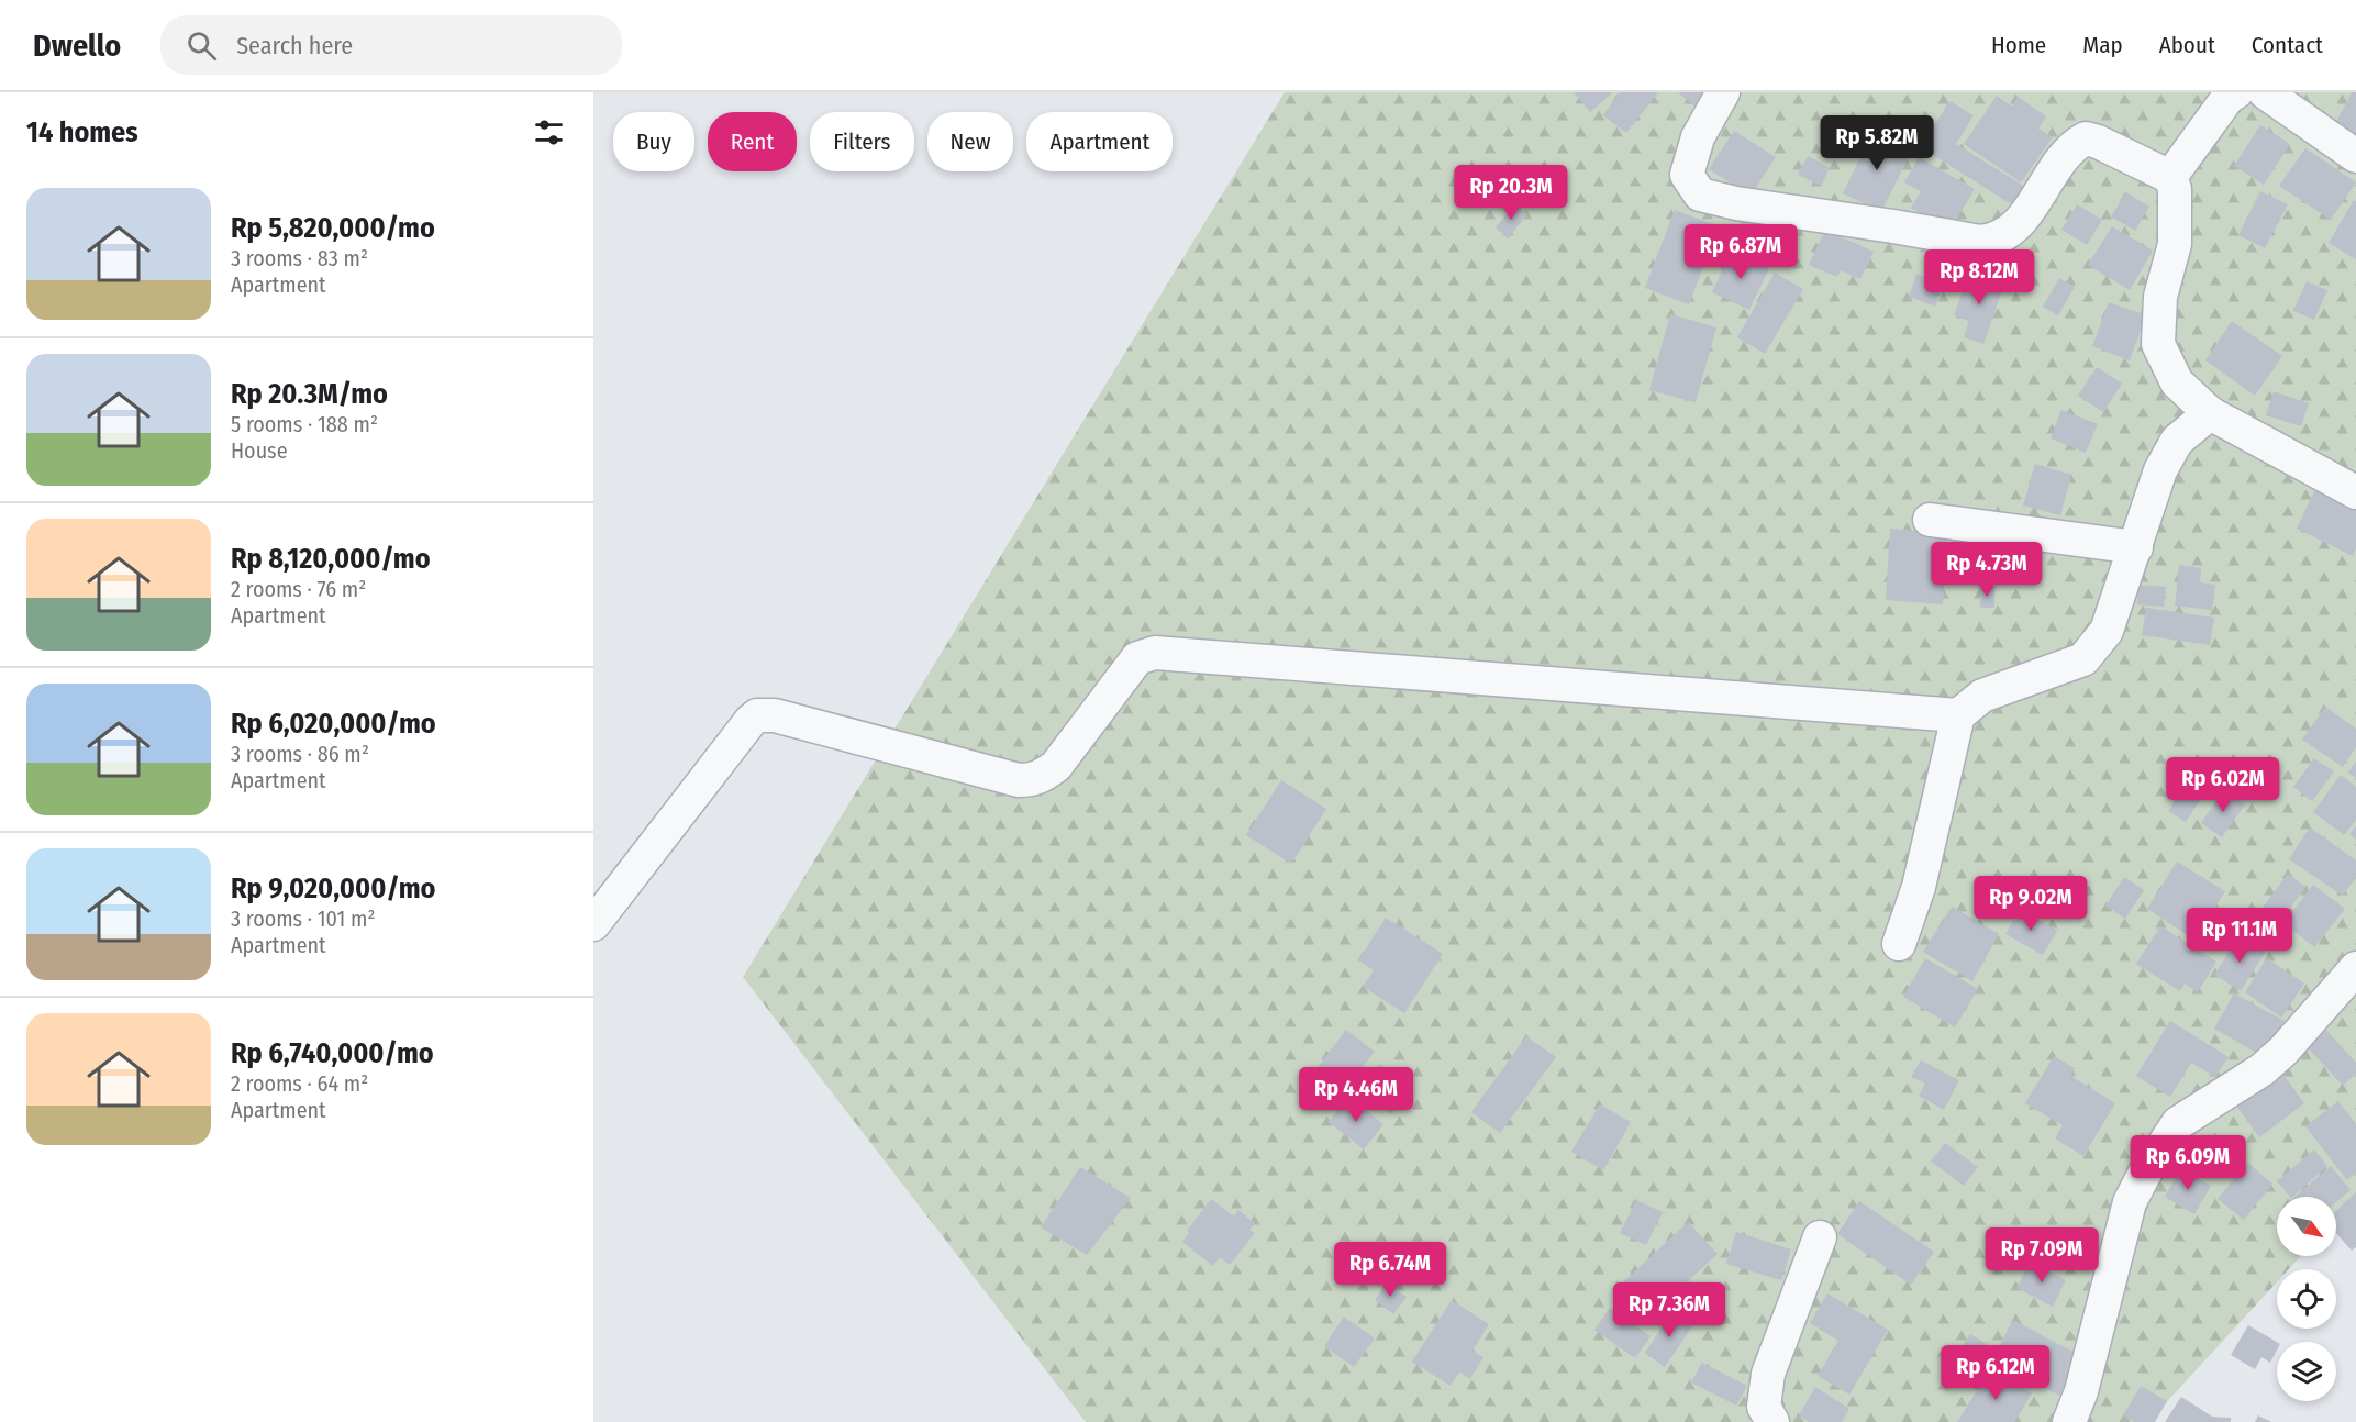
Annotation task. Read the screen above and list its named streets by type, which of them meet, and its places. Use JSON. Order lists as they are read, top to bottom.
{
  "north": "bottom right",
  "page": {
    "header": "Dwello",
    "search": "Search here",
    "nav": [
      "Home",
      "Map",
      "About",
      "Contact"
    ],
    "heading": "14 homes",
    "chip": [
      "Buy",
      "Rent",
      "Filters",
      "New",
      "Apartment"
    ],
    "price": [
      "Rp 5.82M",
      "Rp 20.3M",
      "Rp 6.87M",
      "Rp 8.12M",
      "Rp 4.73M",
      "Rp 6.02M",
      "Rp 9.02M",
      "Rp 11.1M",
      "Rp 4.46M",
      "Rp 6.09M",
      "Rp 7.09M",
      "Rp 6.74M",
      "Rp 7.36M",
      "Rp 6.12M"
    ],
    "list": [
      {
        "name": "Rp 5,820,000/mo",
        "note": "3 rooms · 83 m² · Apartment"
      },
      {
        "name": "Rp 20.3M/mo",
        "note": "5 rooms · 188 m² · House"
      },
      {
        "name": "Rp 8,120,000/mo",
        "note": "2 rooms · 76 m² · Apartment"
      },
      {
        "name": "Rp 6,020,000/mo",
        "note": "3 rooms · 86 m² · Apartment"
      },
      {
        "name": "Rp 9,020,000/mo",
        "note": "3 rooms · 101 m² · Apartment"
      },
      {
        "name": "Rp 6,740,000/mo",
        "note": "2 rooms · 64 m² · Apartment"
      }
    ]
  }
}
